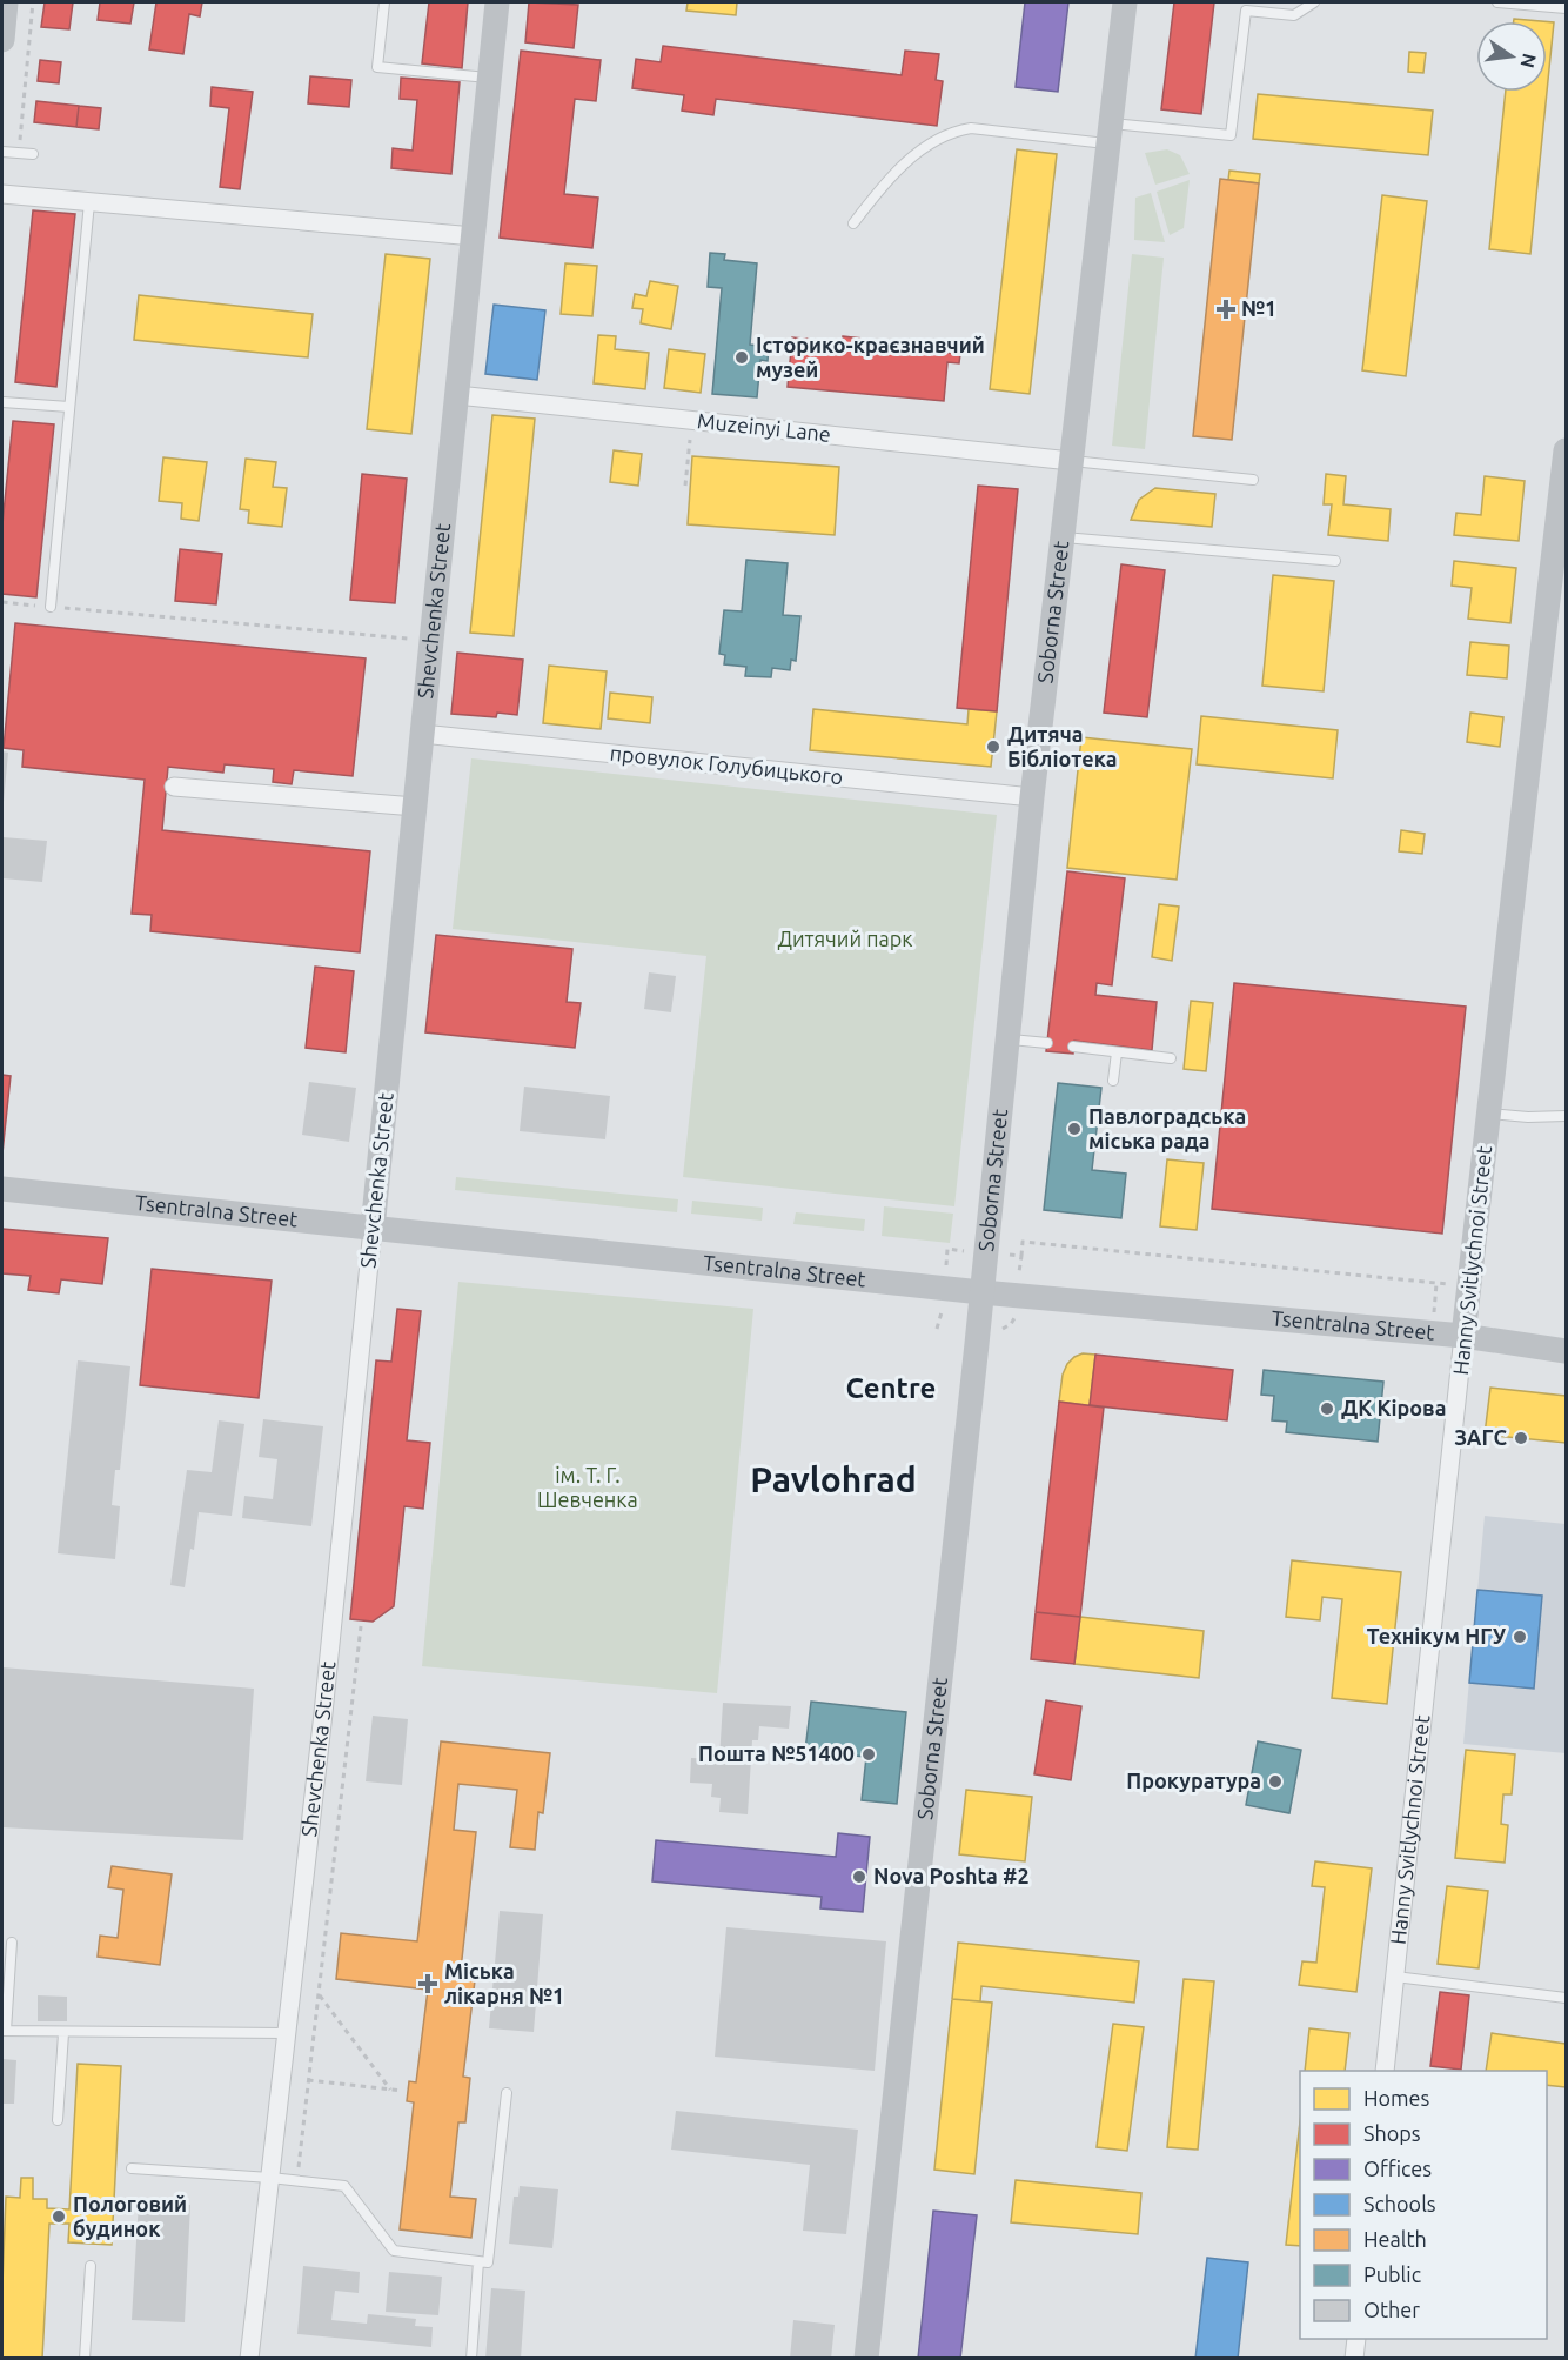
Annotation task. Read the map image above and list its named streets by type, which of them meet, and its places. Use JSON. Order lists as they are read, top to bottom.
{
  "streets": {
    "street": [
      "Muzeinyi Lane",
      "Shevchenka Street",
      "Soborna Street",
      "провулок Голубицького",
      "Tsentralna Street",
      "Hanny Svitlychnoi Street"
    ]
  },
  "crossings": [
    ["Muzeinyi Lane", "Shevchenka Street"],
    ["Muzeinyi Lane", "Soborna Street"],
    ["Shevchenka Street", "провулок Голубицького"],
    ["Shevchenka Street", "Tsentralna Street"],
    ["Soborna Street", "провулок Голубицького"],
    ["Soborna Street", "Tsentralna Street"],
    ["Tsentralna Street", "Hanny Svitlychnoi Street"]
  ],
  "districts": ["Centre", "Pavlohrad"],
  "parks": ["Дитячий парк", "ім. Т. Г. Шевченка"],
  "places": {
    "health": ["№1", "Міська лікарня №1"],
    "other": [
      "Історико-краєзнавчий музей",
      "Дитяча Бiблiотека",
      "Павлоградська міська рада",
      "ДК Кірова",
      "ЗАГС",
      "Технікум НГУ",
      "Пошта №51400",
      "Прокуратура",
      "Nova Poshta #2",
      "Пологовий будинок"
    ]
  },
  "legend": [
    "Homes",
    "Shops",
    "Offices",
    "Schools",
    "Health",
    "Public",
    "Other"
  ],
  "north": "right"
}
